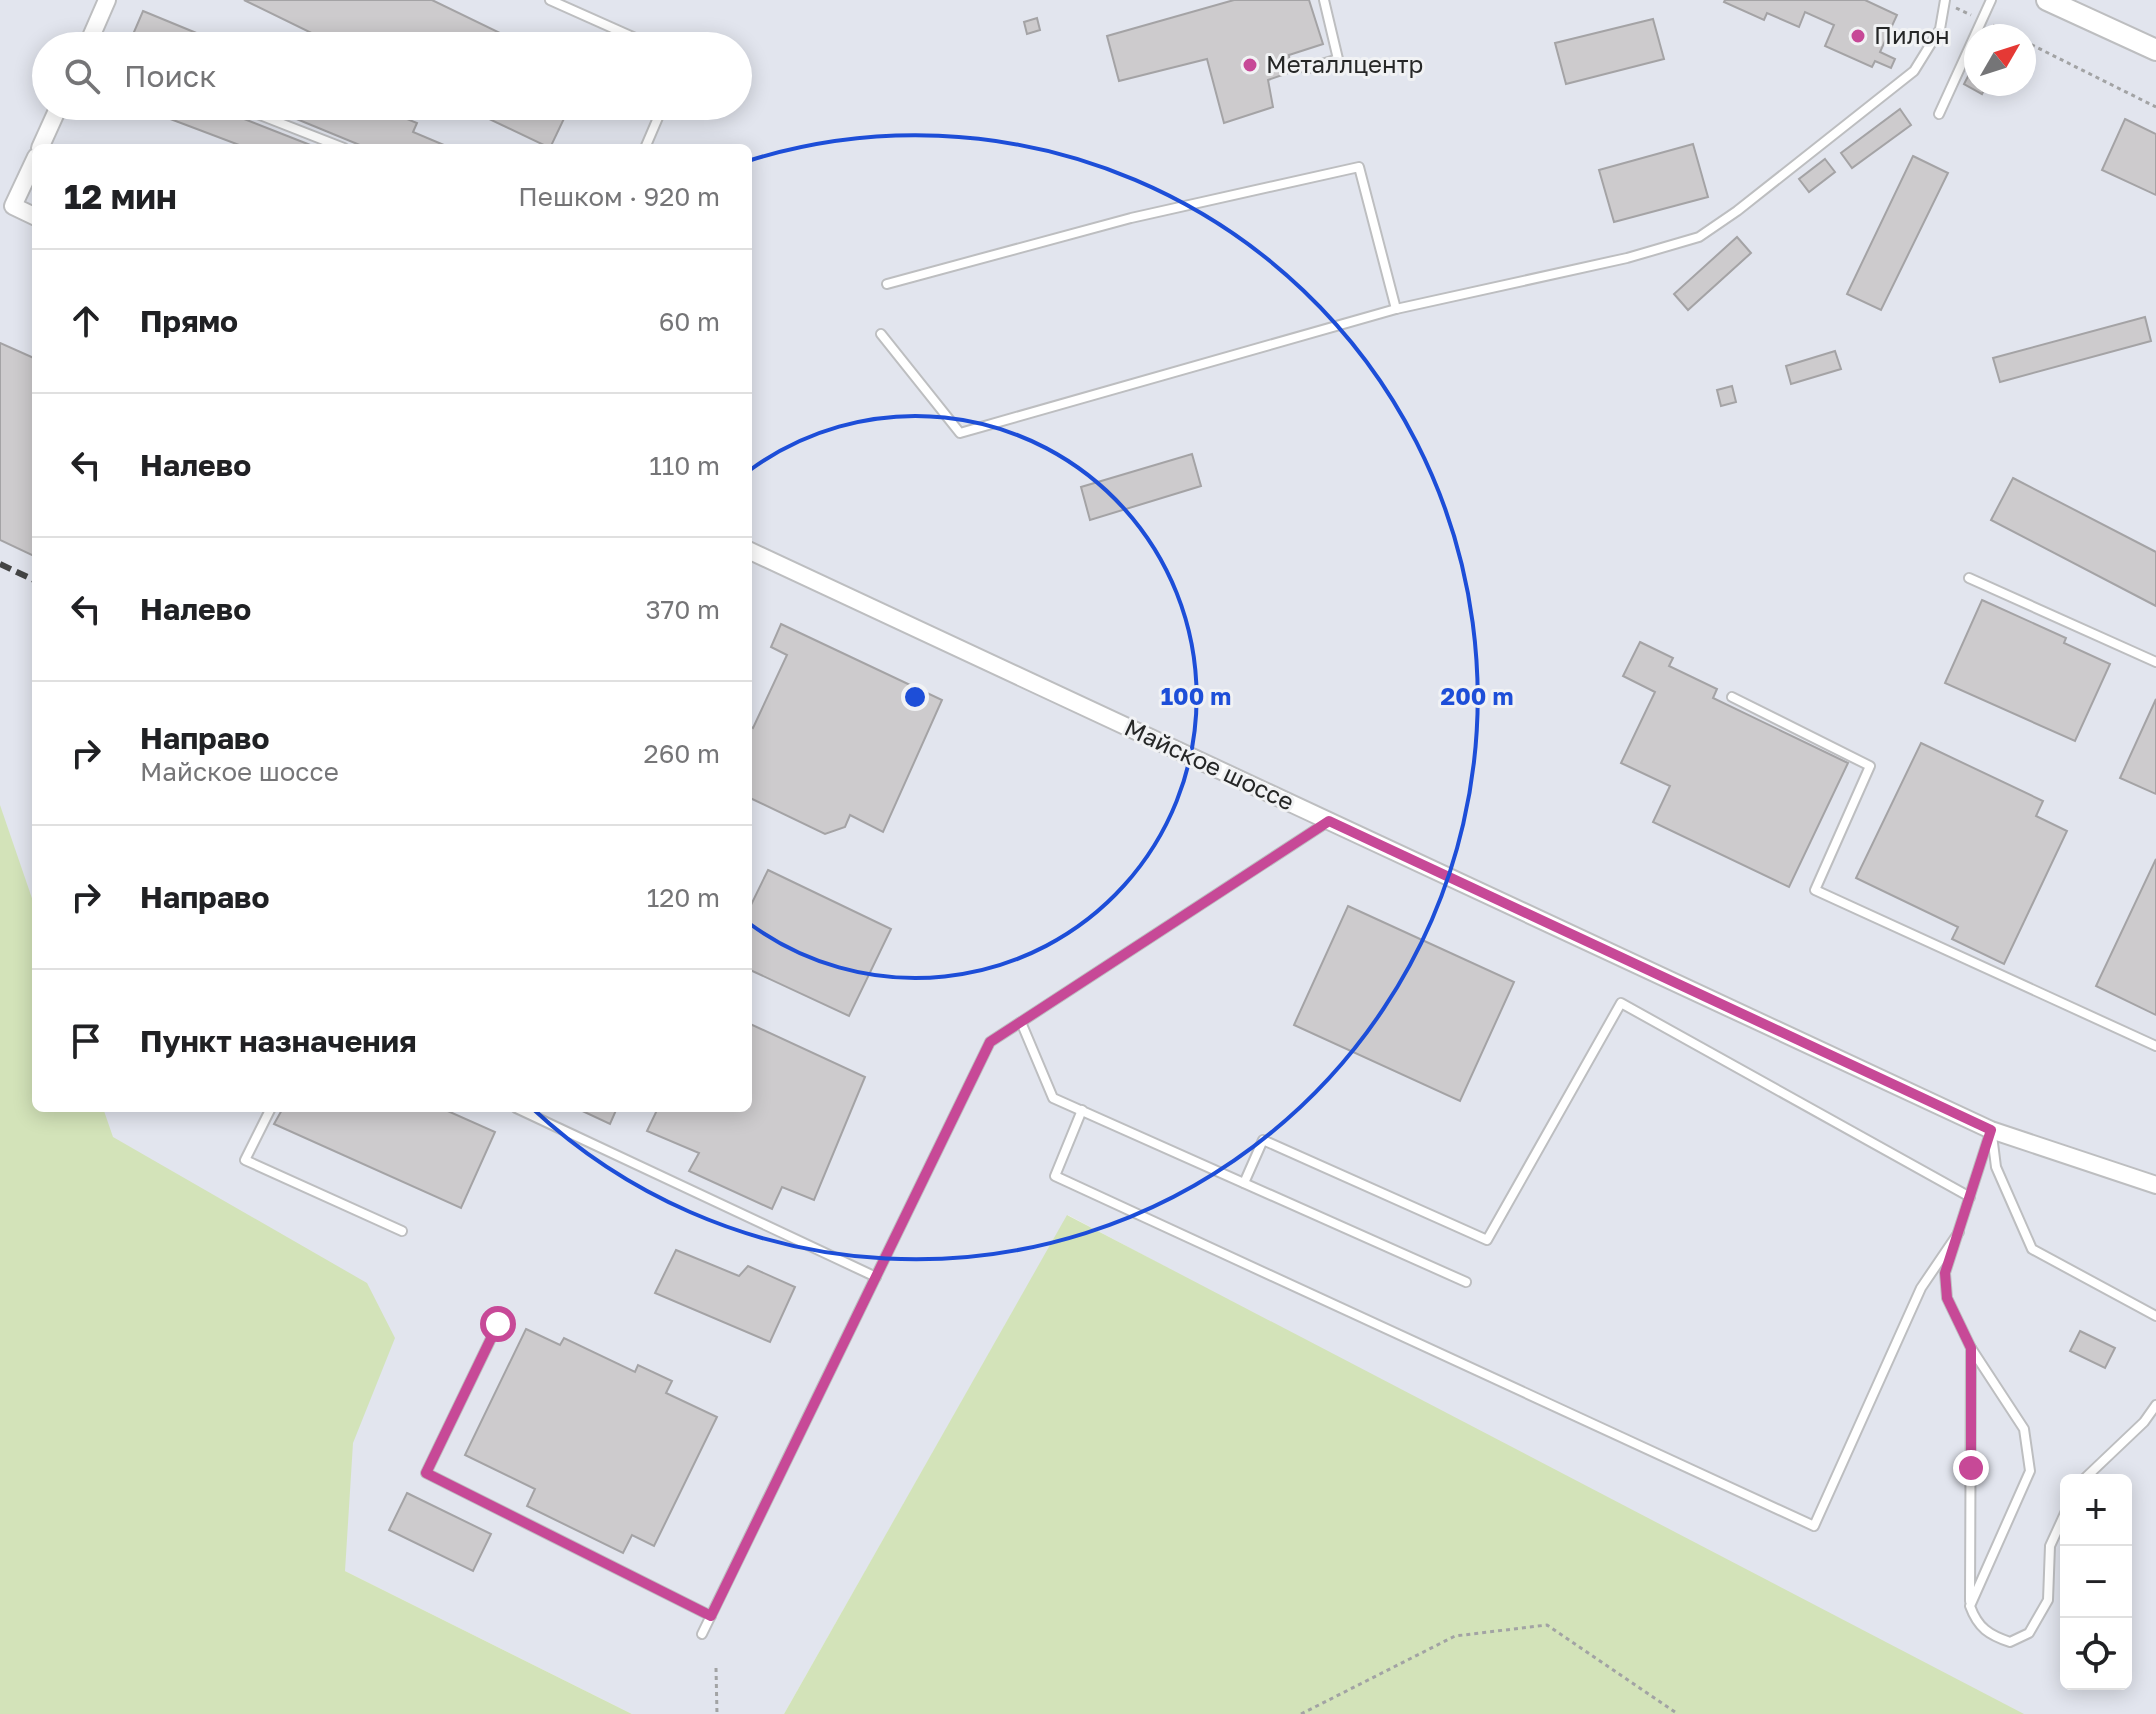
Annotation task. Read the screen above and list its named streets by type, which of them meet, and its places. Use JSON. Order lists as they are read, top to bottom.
{
  "streets": {
    "street": ["Майское шоссе"]
  },
  "places": ["Пилон", "Металлцентр"],
  "north": "top right",
  "page": {
    "search": "Поиск",
    "heading": ["12 мин", "Пешком · 920 m"],
    "list": [
      ["Прямо", "60 m"],
      ["Налево", "110 m"],
      ["Налево", "370 m"],
      ["Направо", "Майское шоссе", "260 m"],
      ["Направо", "120 m"],
      "Пункт назначения"
    ],
    "map_buttons": ["+", "−"]
  },
  "rings": ["100 m", "200 m"]
}
